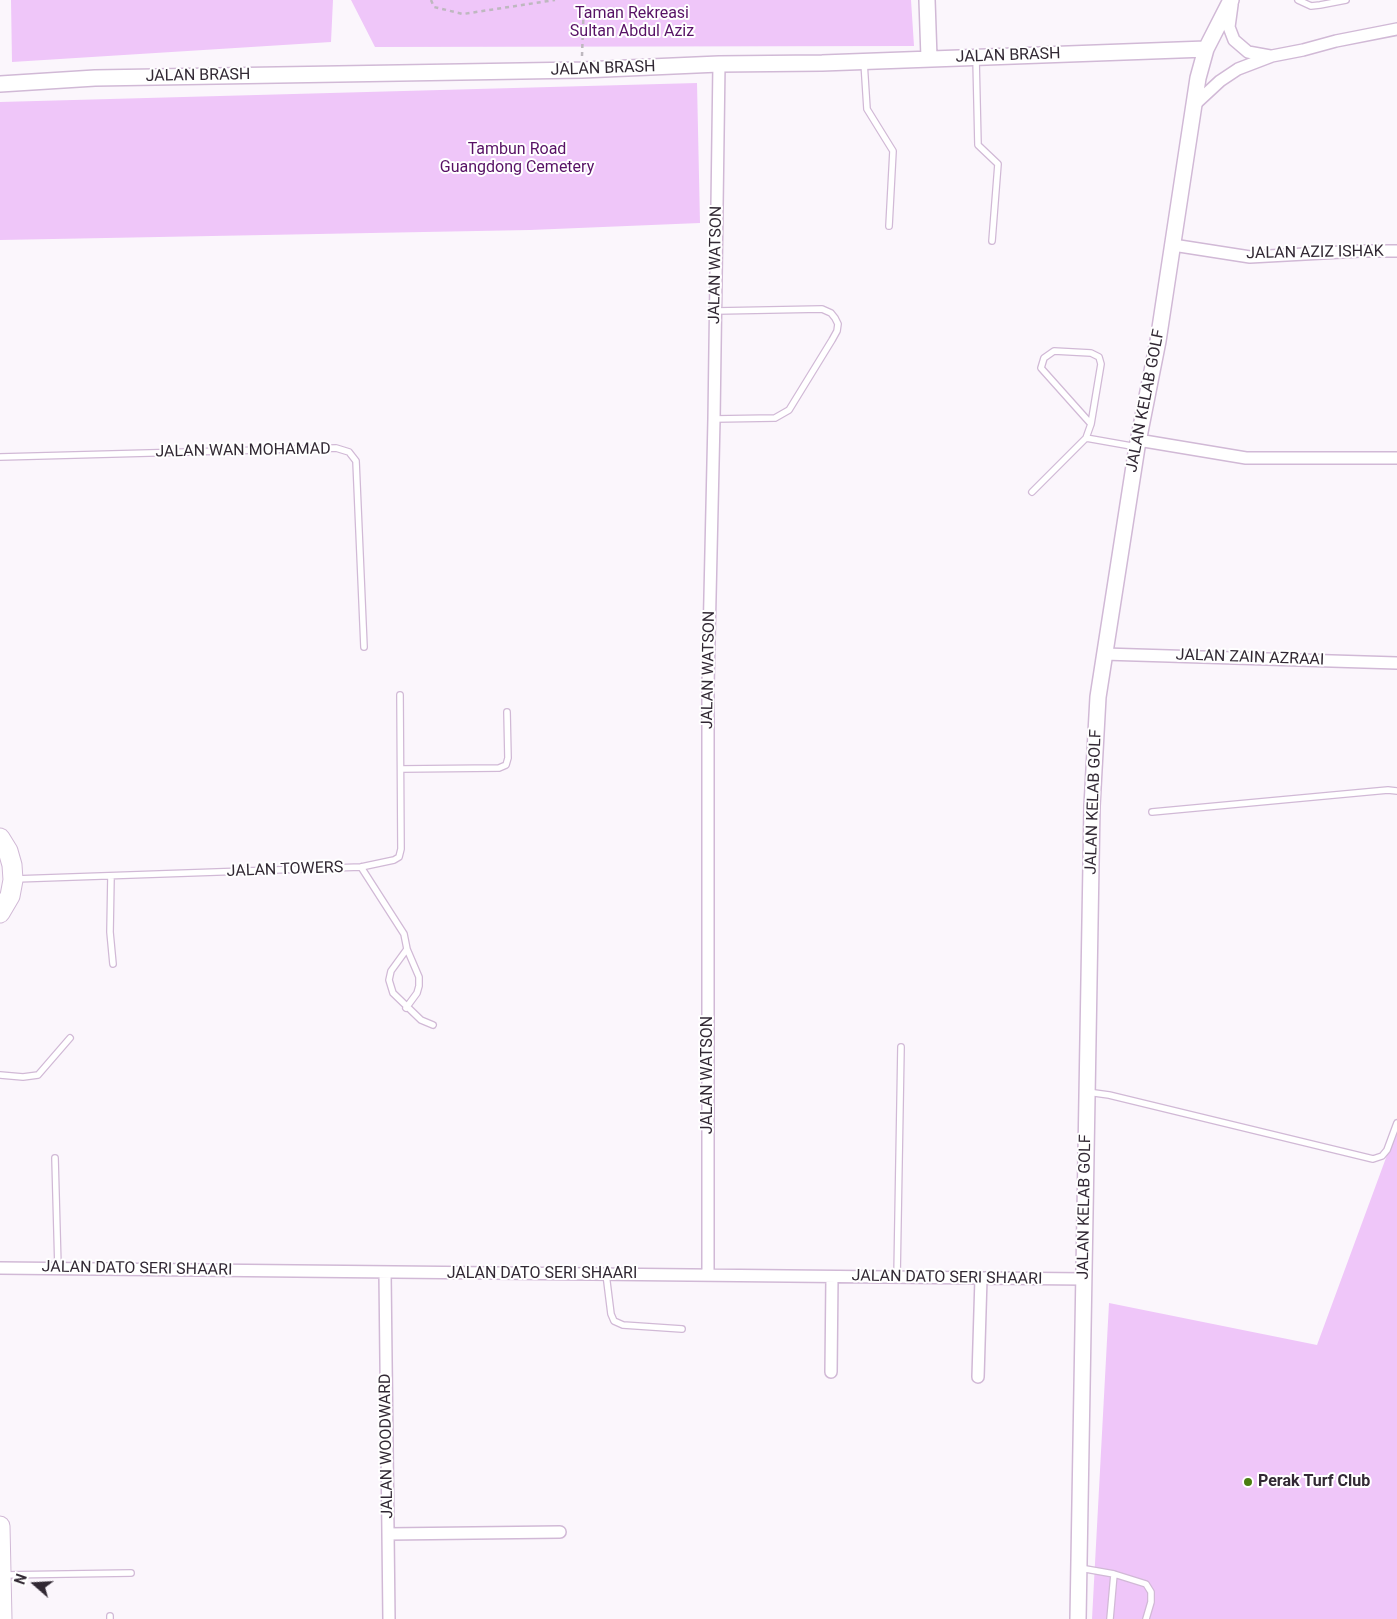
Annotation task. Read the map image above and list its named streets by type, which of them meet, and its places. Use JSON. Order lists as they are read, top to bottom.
{
  "streets": {
    "street": [
      "JALAN BRASH",
      "JALAN AZIZ ISHAK",
      "JALAN WATSON",
      "JALAN KELAB GOLF",
      "JALAN ZAIN AZRAAI",
      "JALAN DATO SERI SHAARI",
      "JALAN WOODWARD"
    ],
    "lane": ["JALAN WAN MOHAMAD", "JALAN TOWERS"]
  },
  "crossings": [
    ["JALAN BRASH", "JALAN WATSON"],
    ["JALAN BRASH", "JALAN KELAB GOLF"],
    ["JALAN AZIZ ISHAK", "JALAN KELAB GOLF"],
    ["JALAN WATSON", "JALAN DATO SERI SHAARI"],
    ["JALAN KELAB GOLF", "JALAN ZAIN AZRAAI"],
    ["JALAN KELAB GOLF", "JALAN DATO SERI SHAARI"],
    ["JALAN DATO SERI SHAARI", "JALAN WOODWARD"]
  ],
  "parks": ["Taman Rekreasi Sultan Abdul Aziz", "Tambun Road Guangdong Cemetery"],
  "places": ["Perak Turf Club"],
  "north": "left"
}
